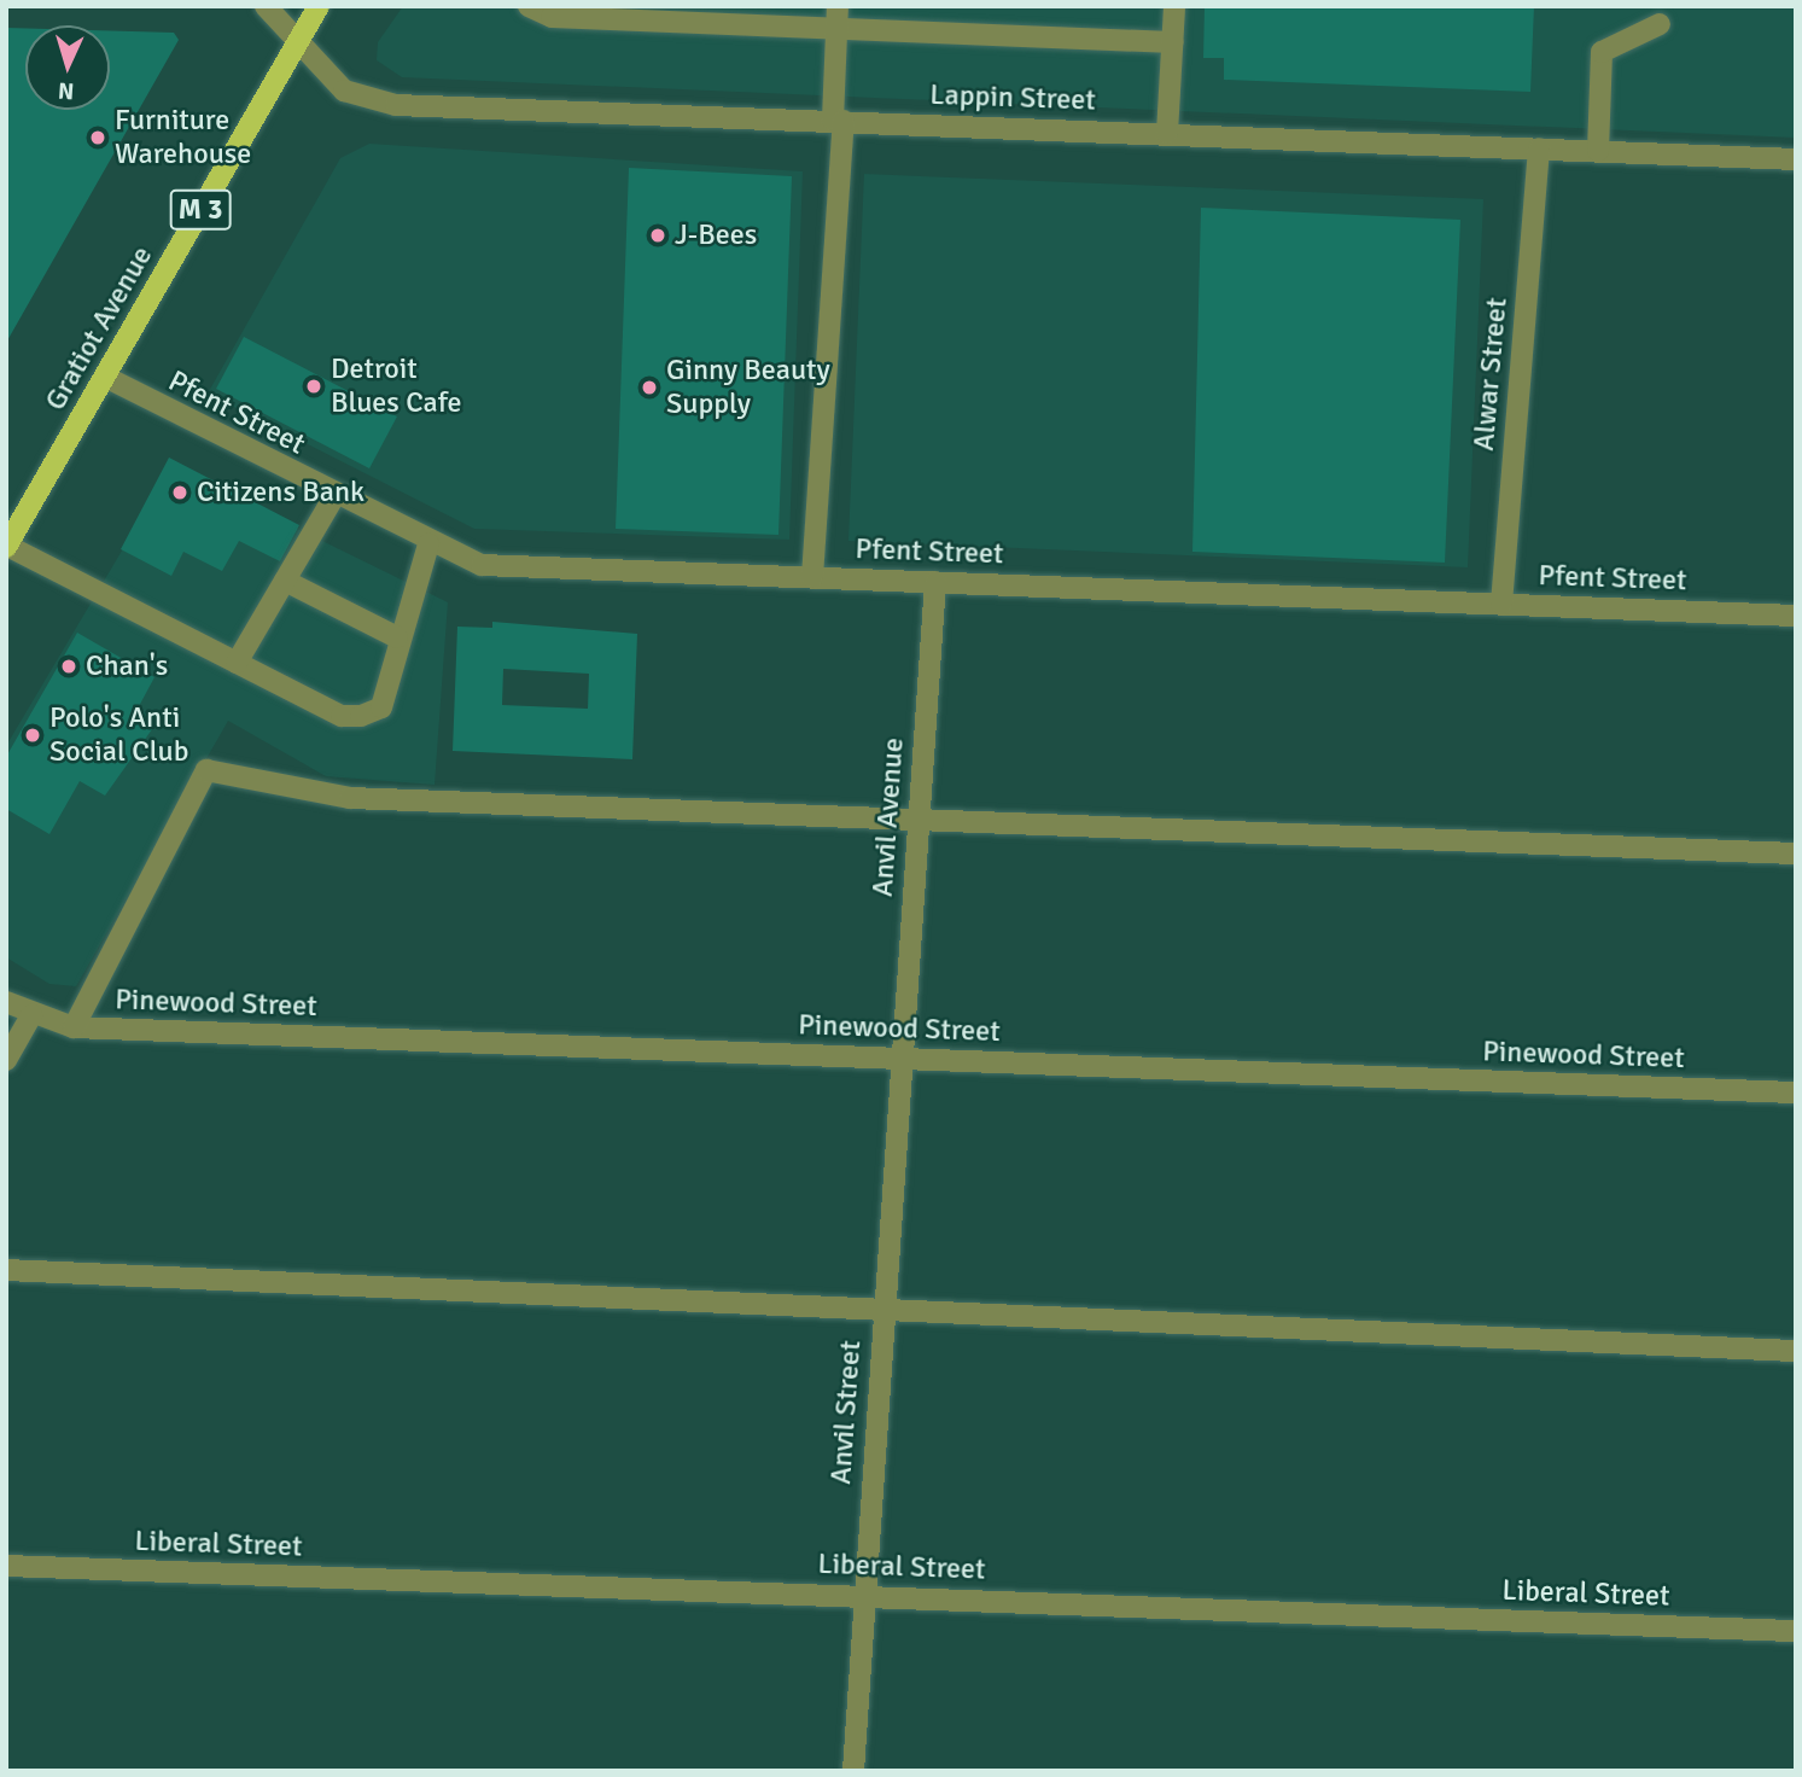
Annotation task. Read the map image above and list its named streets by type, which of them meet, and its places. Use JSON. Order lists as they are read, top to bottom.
{
  "streets": {
    "main road": ["M 3", "Gratiot Avenue"],
    "street": [
      "Lappin Street",
      "Alwar Street",
      "Pfent Street",
      "Anvil Avenue",
      "Pinewood Street",
      "Anvil Street",
      "Liberal Street"
    ]
  },
  "crossings": [
    ["Lappin Street", "Gratiot Avenue"],
    ["Lappin Street", "Alwar Street"],
    ["Gratiot Avenue", "Pfent Street"],
    ["Alwar Street", "Pfent Street"],
    ["Pfent Street", "Anvil Avenue"],
    ["Anvil Avenue", "Pinewood Street"],
    ["Anvil Avenue", "Anvil Street"],
    ["Pinewood Street", "Anvil Street"],
    ["Anvil Street", "Liberal Street"]
  ],
  "places": [
    "Furniture Warehouse",
    "J-Bees",
    "Detroit Blues Cafe",
    "Ginny Beauty Supply",
    "Citizens Bank",
    "Chan's",
    "Polo's Anti Social Club"
  ],
  "north": "bottom"
}
